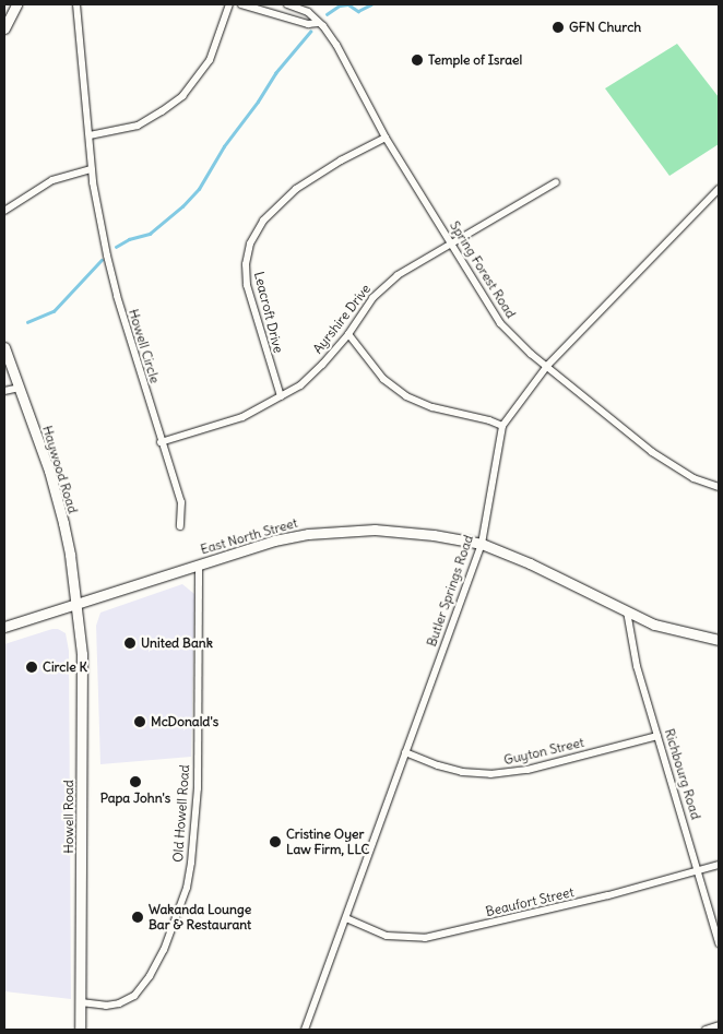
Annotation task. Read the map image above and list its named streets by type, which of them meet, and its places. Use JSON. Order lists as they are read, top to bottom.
{
  "streets": {
    "main road": ["Haywood Road", "East North Street", "Howell Road"],
    "street": [
      "Spring Forest Road",
      "Leacroft Drive",
      "Ayrshire Drive",
      "Howell Circle",
      "Butler Springs Road",
      "Guyton Street",
      "Richbourg Road",
      "Old Howell Road",
      "Beaufort Street"
    ]
  },
  "crossings": [
    ["Spring Forest Road", "Leacroft Drive"],
    ["Spring Forest Road", "Ayrshire Drive"],
    ["Spring Forest Road", "Butler Springs Road"],
    ["Leacroft Drive", "Ayrshire Drive"],
    ["Ayrshire Drive", "Howell Circle"],
    ["Haywood Road", "East North Street"],
    ["Haywood Road", "Howell Road"],
    ["East North Street", "Butler Springs Road"],
    ["East North Street", "Richbourg Road"],
    ["East North Street", "Old Howell Road"],
    ["East North Street", "Howell Road"],
    ["Butler Springs Road", "Guyton Street"],
    ["Butler Springs Road", "Beaufort Street"],
    ["Guyton Street", "Richbourg Road"],
    ["Richbourg Road", "Beaufort Street"],
    ["Old Howell Road", "Howell Road"]
  ],
  "places": [
    "GFN Church",
    "Temple of Israel",
    "United Bank",
    "Circle K",
    "McDonald's",
    "Papa John's",
    "Cristine Oyer Law Firm, LLC",
    "Wakanda Lounge Bar & Restaurant"
  ]
}
